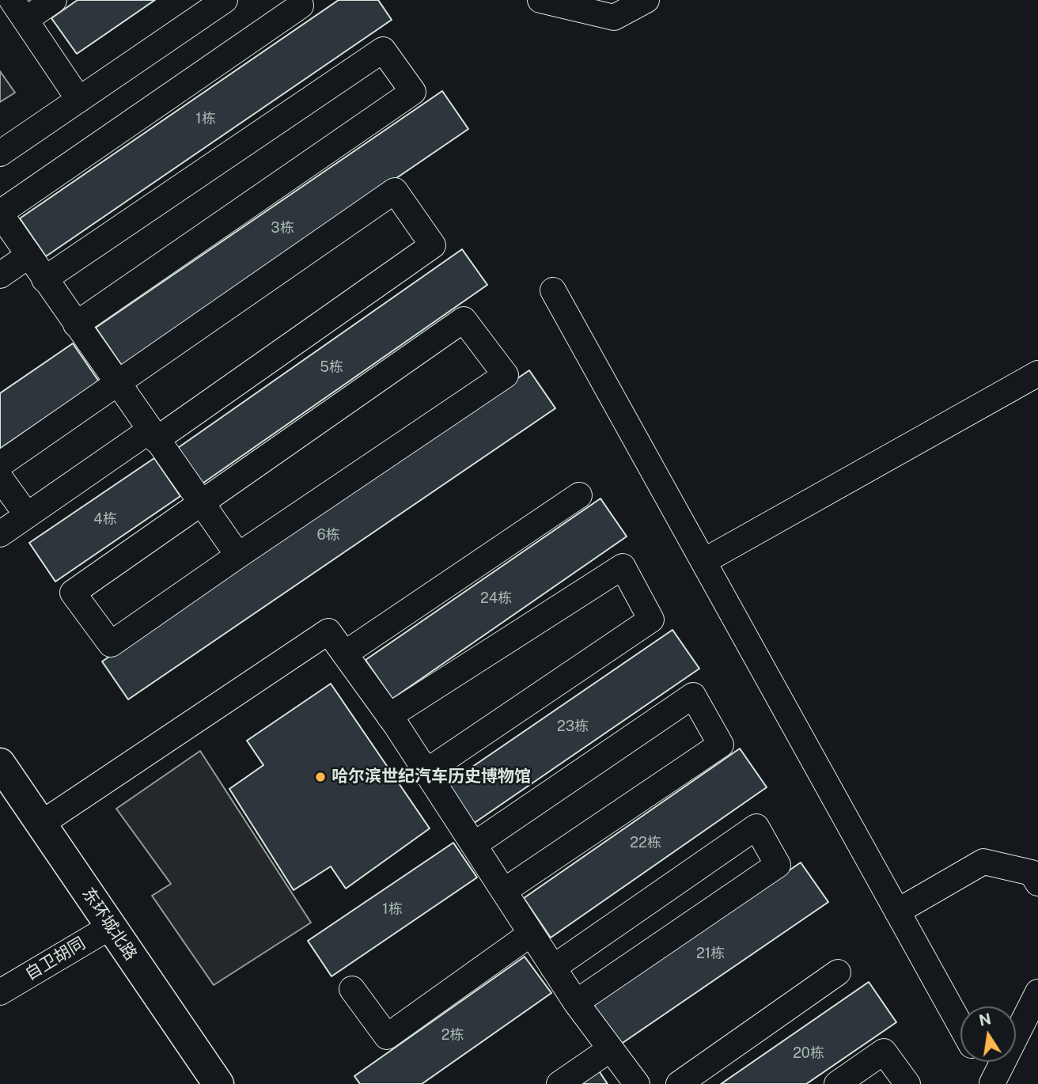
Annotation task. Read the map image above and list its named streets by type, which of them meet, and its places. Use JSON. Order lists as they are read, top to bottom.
{
  "streets": {
    "main road": ["东环城北路"],
    "street": ["自卫胡同"]
  },
  "crossings": [
    ["东环城北路", "自卫胡同"]
  ],
  "places": ["哈尔滨世纪汽车历史博物馆"],
  "house_numbers": [
    "1栋",
    "3栋",
    "5栋",
    "4栋",
    "6栋",
    "24栋",
    "23栋",
    "22栋",
    "1栋",
    "21栋",
    "2栋",
    "20栋"
  ],
  "north": "top"
}
